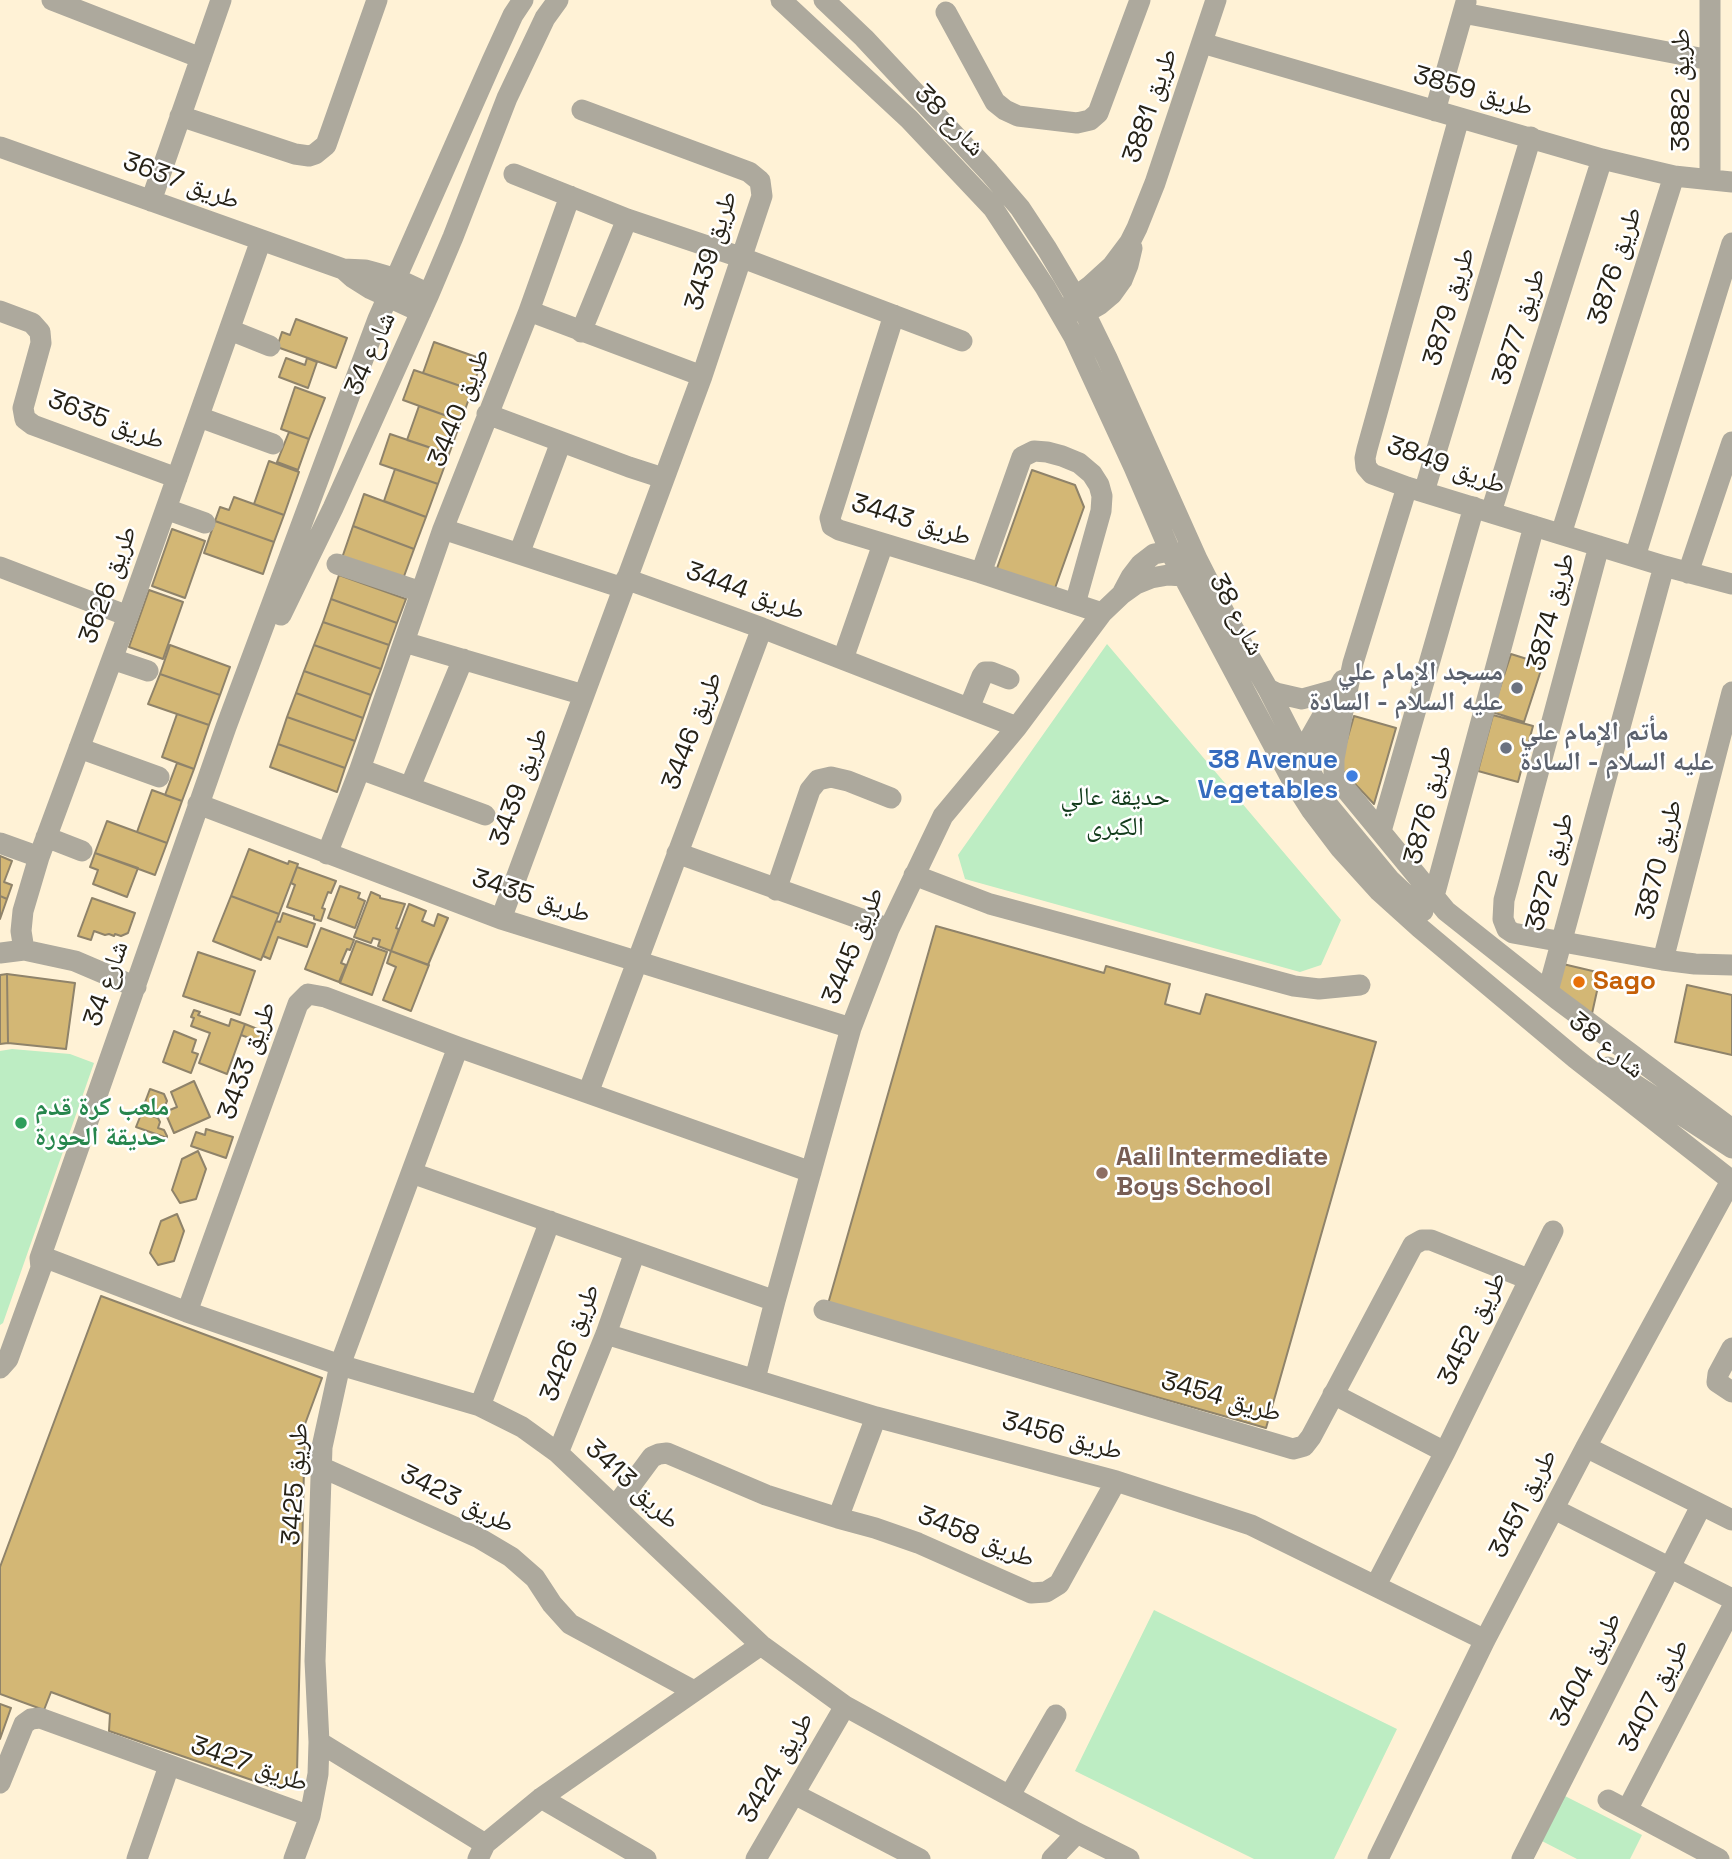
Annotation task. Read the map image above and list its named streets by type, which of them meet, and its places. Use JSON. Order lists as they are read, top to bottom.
{
  "streets": {
    "street": [
      "طريق 3882",
      "طريق 3859",
      "طريق 3881",
      "شارع 38",
      "طريق 3637",
      "طريق 3439",
      "طريق 3876",
      "طريق 3879",
      "طريق 3877",
      "شارع 34",
      "طريق 3440",
      "طريق 3635",
      "طريق 3849",
      "طريق 3443",
      "طريق 3626",
      "طريق 3444",
      "طريق 3874",
      "طريق 3446",
      "طريق 3870",
      "طريق 3872",
      "طريق 3435",
      "طريق 3445",
      "طريق 3433",
      "طريق 3452",
      "طريق 3426",
      "طريق 3454",
      "طريق 3456",
      "طريق 3425",
      "طريق 3413",
      "طريق 3423",
      "طريق 3451",
      "طريق 3458",
      "طريق 3404",
      "طريق 3407",
      "طريق 3427",
      "طريق 3424"
    ]
  },
  "crossings": [
    ["طريق 3882", "طريق 3859"],
    ["طريق 3859", "طريق 3881"],
    ["طريق 3859", "طريق 3876"],
    ["طريق 3859", "طريق 3879"],
    ["طريق 3859", "طريق 3877"],
    ["طريق 3859", "طريق 3849"],
    ["طريق 3881", "شارع 38"],
    ["شارع 38", "طريق 3451"],
    ["طريق 3637", "شارع 34"],
    ["طريق 3637", "طريق 3626"],
    ["طريق 3439", "طريق 3444"],
    ["طريق 3439", "طريق 3435"],
    ["طريق 3876", "طريق 3849"],
    ["طريق 3879", "طريق 3849"],
    ["طريق 3877", "طريق 3849"],
    ["شارع 34", "طريق 3435"],
    ["شارع 34", "طريق 3413"],
    ["طريق 3440", "طريق 3444"],
    ["طريق 3440", "طريق 3435"],
    ["طريق 3635", "طريق 3626"],
    ["طريق 3849", "طريق 3874"],
    ["طريق 3849", "طريق 3872"],
    ["طريق 3443", "طريق 3445"],
    ["طريق 3444", "طريق 3446"],
    ["طريق 3444", "طريق 3445"],
    ["طريق 3874", "طريق 3872"],
    ["طريق 3446", "طريق 3435"],
    ["طريق 3435", "طريق 3445"],
    ["طريق 3445", "طريق 3433"],
    ["طريق 3445", "طريق 3456"],
    ["طريق 3433", "طريق 3425"],
    ["طريق 3433", "طريق 3413"],
    ["طريق 3452", "طريق 3454"],
    ["طريق 3452", "طريق 3456"],
    ["طريق 3426", "طريق 3456"],
    ["طريق 3426", "طريق 3413"],
    ["طريق 3456", "طريق 3451"],
    ["طريق 3456", "طريق 3458"],
    ["طريق 3425", "طريق 3413"],
    ["طريق 3425", "طريق 3423"],
    ["طريق 3425", "طريق 3427"],
    ["طريق 3413", "طريق 3458"],
    ["طريق 3413", "طريق 3424"]
  ],
  "parks": ["حديقة عالي الكبرى"],
  "places": [
    "مسجد الإمام علي عليه السلام - السادة",
    "مأتم الإمام علي عليه السلام - السادة",
    "38 Avenue Vegetables",
    "Sago",
    "ملعب كرة قدم حديقة الحورة",
    "Aali Intermediate Boys School"
  ]
}
